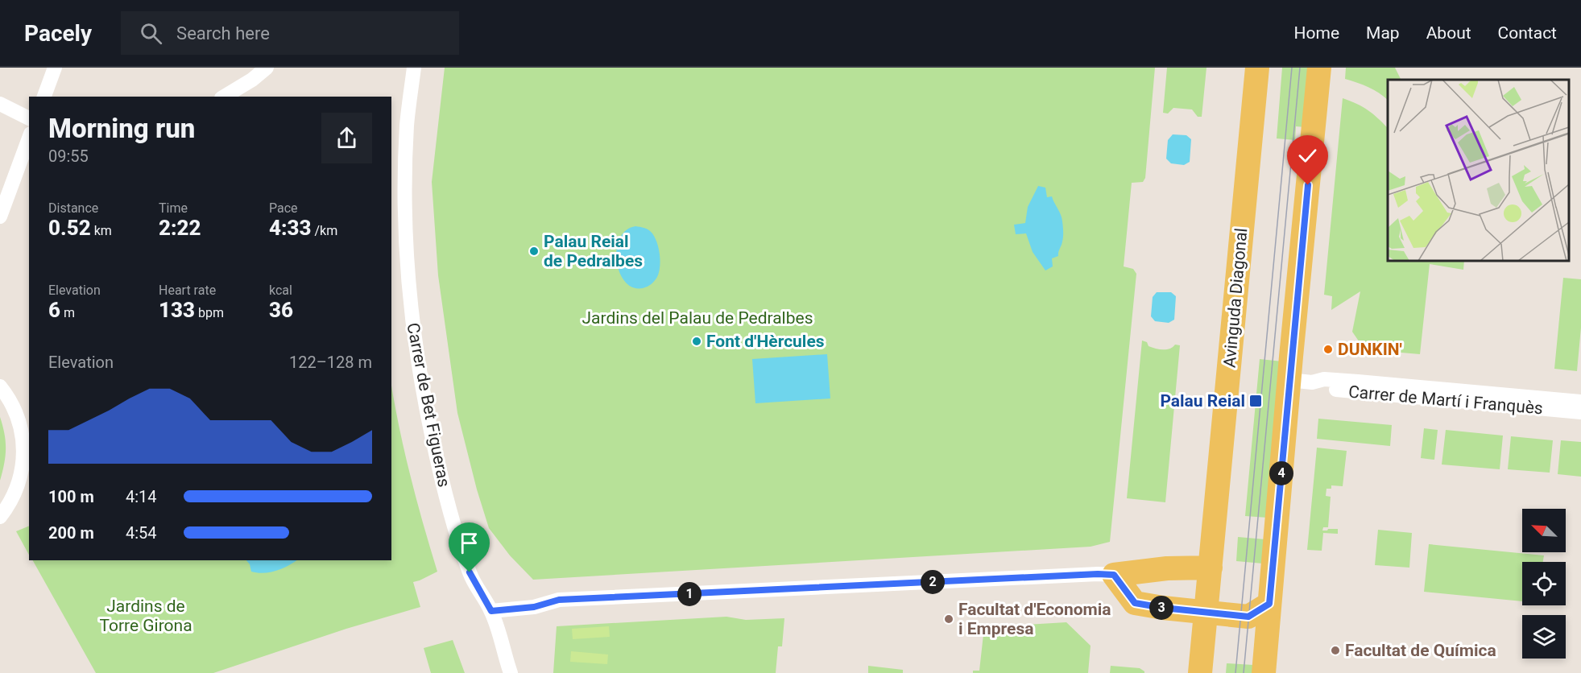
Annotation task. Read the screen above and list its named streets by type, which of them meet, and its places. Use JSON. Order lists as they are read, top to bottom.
{
  "streets": {
    "main road": ["Avinguda Diagonal"],
    "street": ["Carrer de Martí i Franquès", "Carrer de Bet Figueras"]
  },
  "parks": ["Jardins del Palau de Pedralbes", "Jardins de Torre Girona"],
  "places": {
    "other": [
      "Palau Reial de Pedralbes",
      "Font d'Hèrcules",
      "DUNKIN'",
      "Facultat d'Economia i Empresa",
      "Facultat de Química"
    ],
    "transit": ["Palau Reial"]
  },
  "north": "top left",
  "page": {
    "header": "Pacely",
    "search": "Search here",
    "nav": [
      "Home",
      "Map",
      "About",
      "Contact"
    ],
    "heading": ["Morning run", "09:55"],
    "stats": [
      ["Distance", "0.52 km"],
      ["Time", "2:22"],
      ["Pace", "4:33 /km"],
      ["Elevation", "6 m"],
      ["Heart rate", "133 bpm"],
      ["kcal", "36"]
    ],
    "chart": ["Elevation", "122–128 m"],
    "pins": [
      "4",
      "2",
      "1",
      "3"
    ],
    "list": [
      {
        "name": "100 m",
        "note": "4:14"
      },
      {
        "name": "200 m",
        "note": "4:54"
      }
    ]
  }
}
